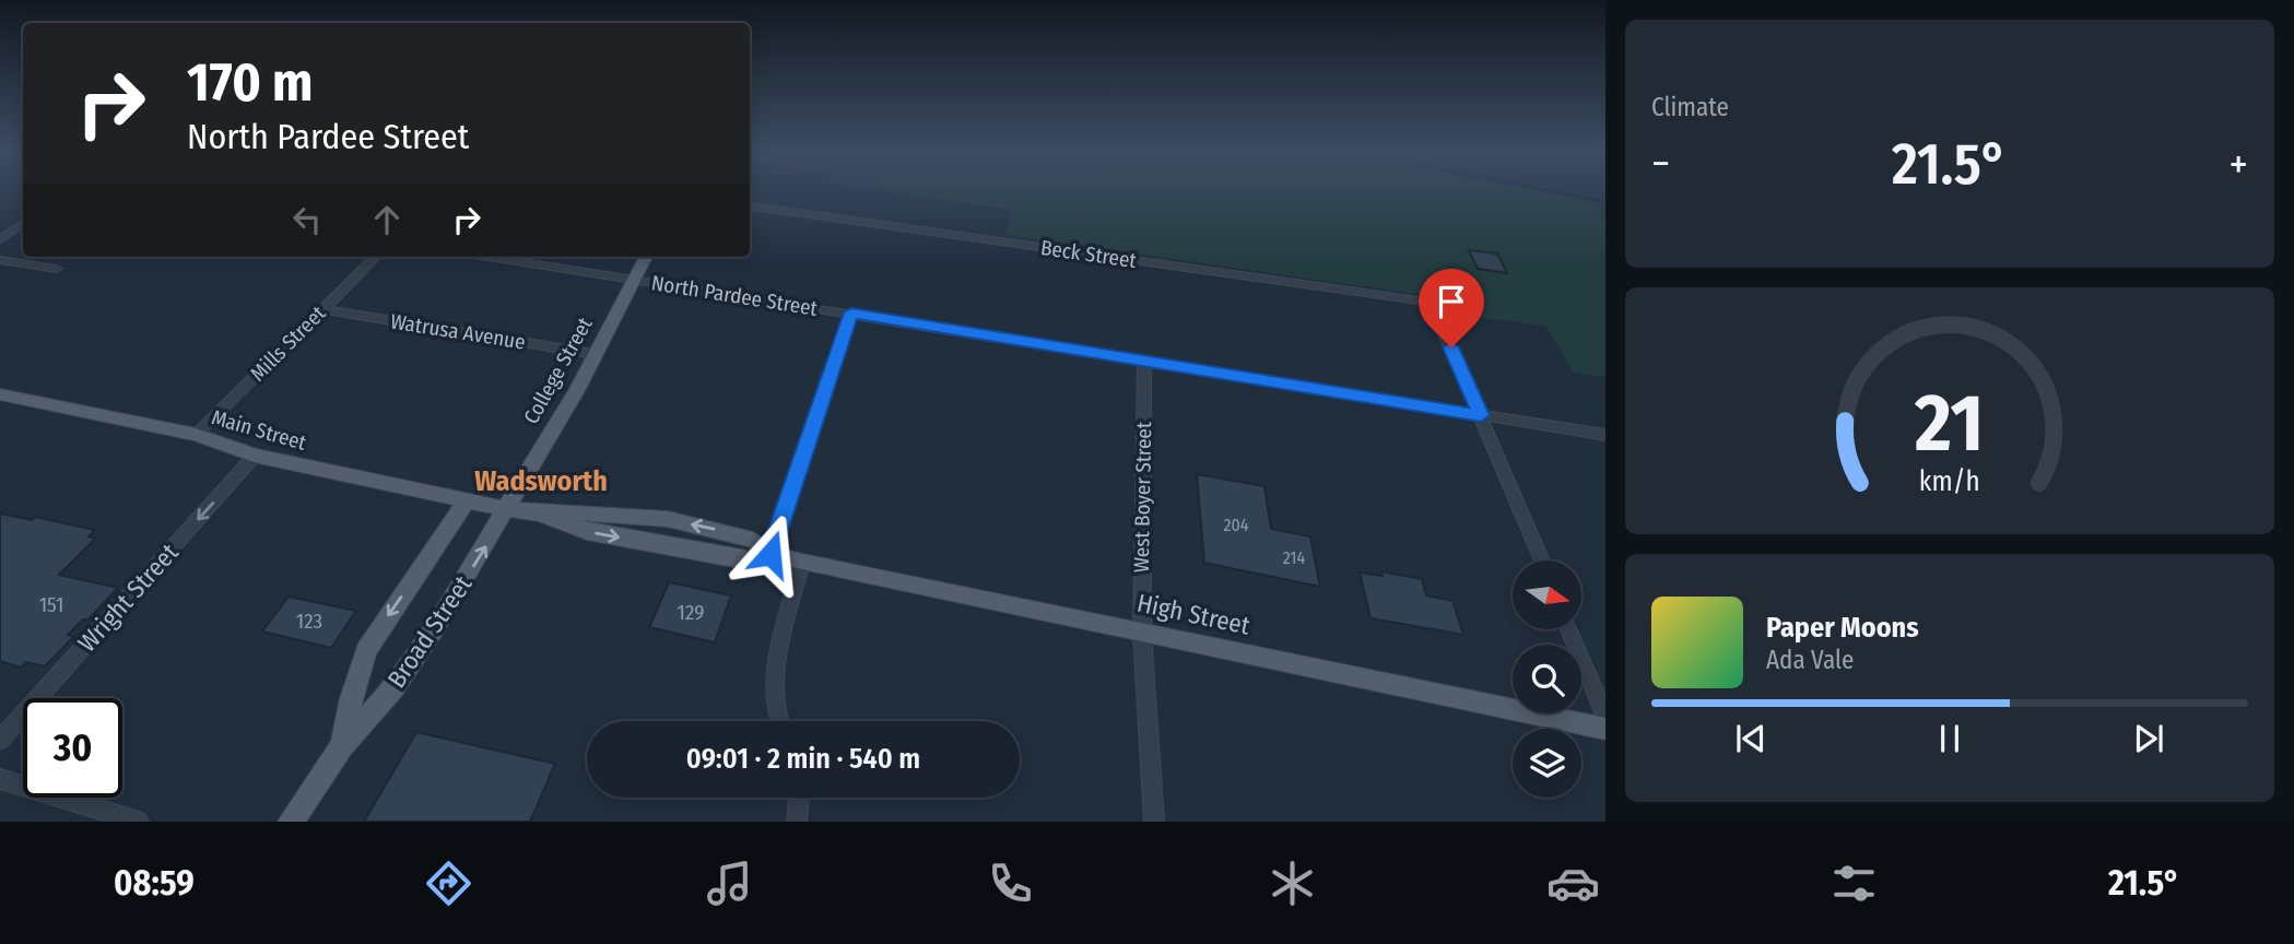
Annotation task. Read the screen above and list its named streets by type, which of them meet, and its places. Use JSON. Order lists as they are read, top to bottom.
{
  "streets": {
    "main road": [
      "College Street",
      "Main Street",
      "High Street",
      "Broad Street"
    ],
    "street": [
      "Beck Street",
      "North Pardee Street",
      "Watrusa Avenue",
      "Mills Street",
      "West Boyer Street",
      "Wright Street"
    ]
  },
  "crossings": [
    ["Beck Street", "North Pardee Street"],
    ["North Pardee Street", "College Street"],
    ["North Pardee Street", "West Boyer Street"],
    ["Watrusa Avenue", "Mills Street"],
    ["Watrusa Avenue", "College Street"],
    ["Mills Street", "Main Street"],
    ["College Street", "Main Street"],
    ["College Street", "High Street"],
    ["College Street", "Broad Street"],
    ["Main Street", "Wright Street"],
    ["Main Street", "High Street"],
    ["Main Street", "Broad Street"],
    ["West Boyer Street", "High Street"],
    ["High Street", "Broad Street"]
  ],
  "one_way": ["Wright Street"],
  "districts": ["Wadsworth"],
  "house_numbers": [
    "204",
    "214",
    "151",
    "129",
    "123"
  ],
  "north": "right",
  "page": {
    "tile": "Climate",
    "turn": ["170 m", "North Pardee Street"],
    "heat": ["−", "21.5°", "+"],
    "song": ["Paper Moons", "Ada Vale"],
    "limit": "30",
    "trip": "09:01 · 2 min · 540 m",
    "tabs": ["08:59", "21.5°"],
    "gauge": ["21", "km/h"]
  }
}
